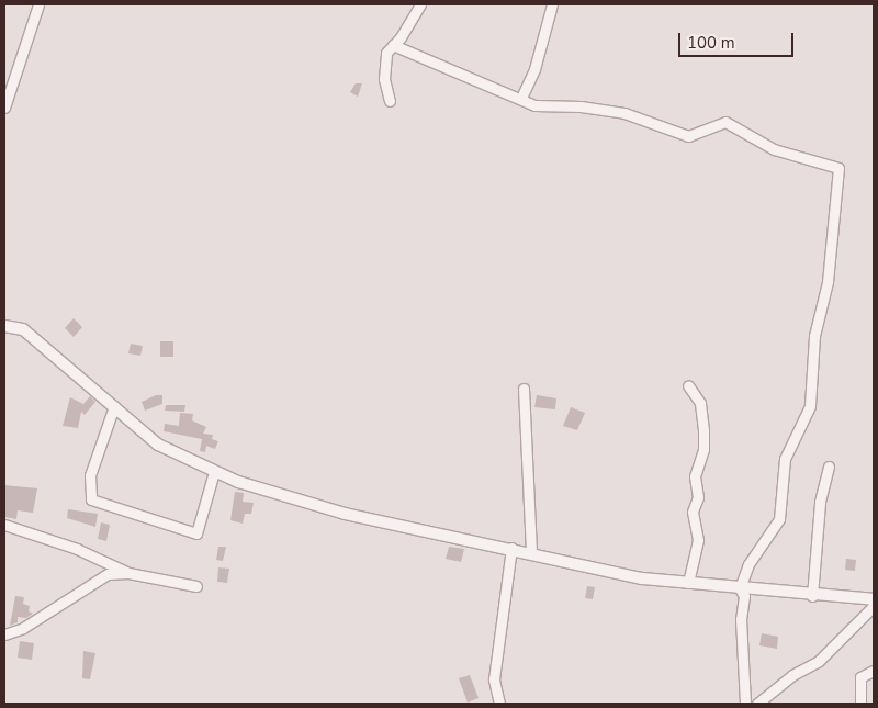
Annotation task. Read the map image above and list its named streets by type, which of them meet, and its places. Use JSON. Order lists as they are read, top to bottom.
{
  "scale_bar": "100 m"
}
